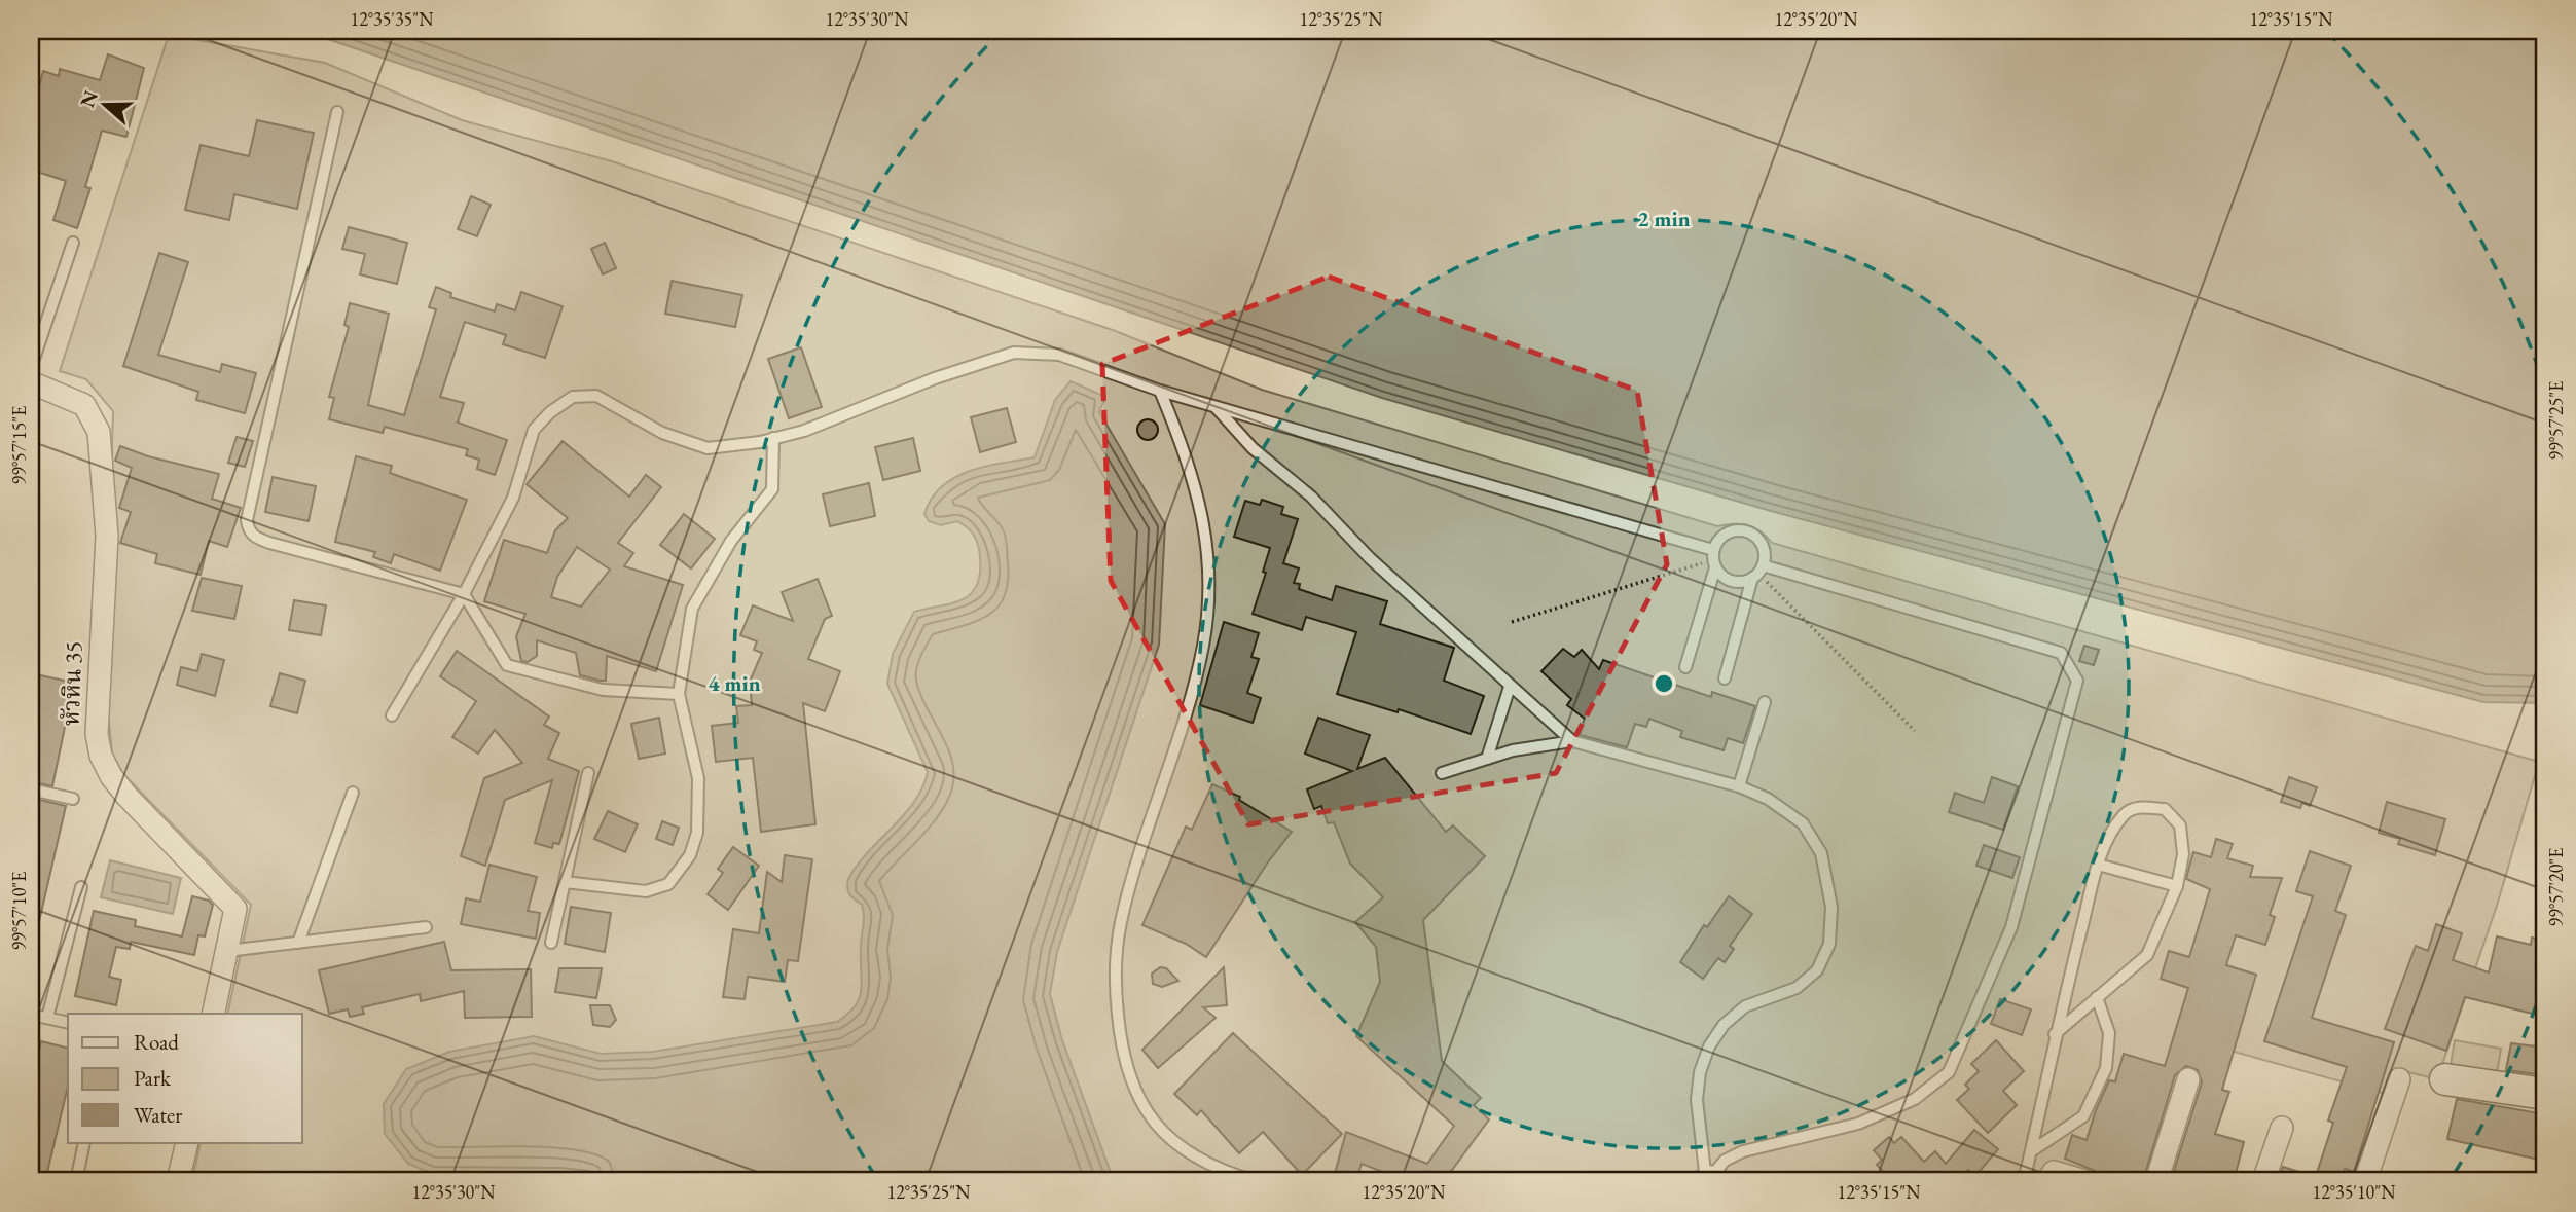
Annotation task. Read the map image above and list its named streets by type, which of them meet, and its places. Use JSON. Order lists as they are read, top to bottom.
{
  "streets": {
    "street": ["หัวหิน 35"]
  },
  "legend": ["Road", "Park", "Water"],
  "north": "left",
  "coordinates": [
    "12°35'35\"N",
    "12°35'30\"N",
    "12°35'25\"N",
    "12°35'20\"N",
    "12°35'15\"N",
    "99°57'25\"E",
    "99°57'15\"E",
    "99°57'20\"E",
    "99°57'10\"E",
    "12°35'10\"N"
  ],
  "rings": ["2 min", "4 min"]
}
